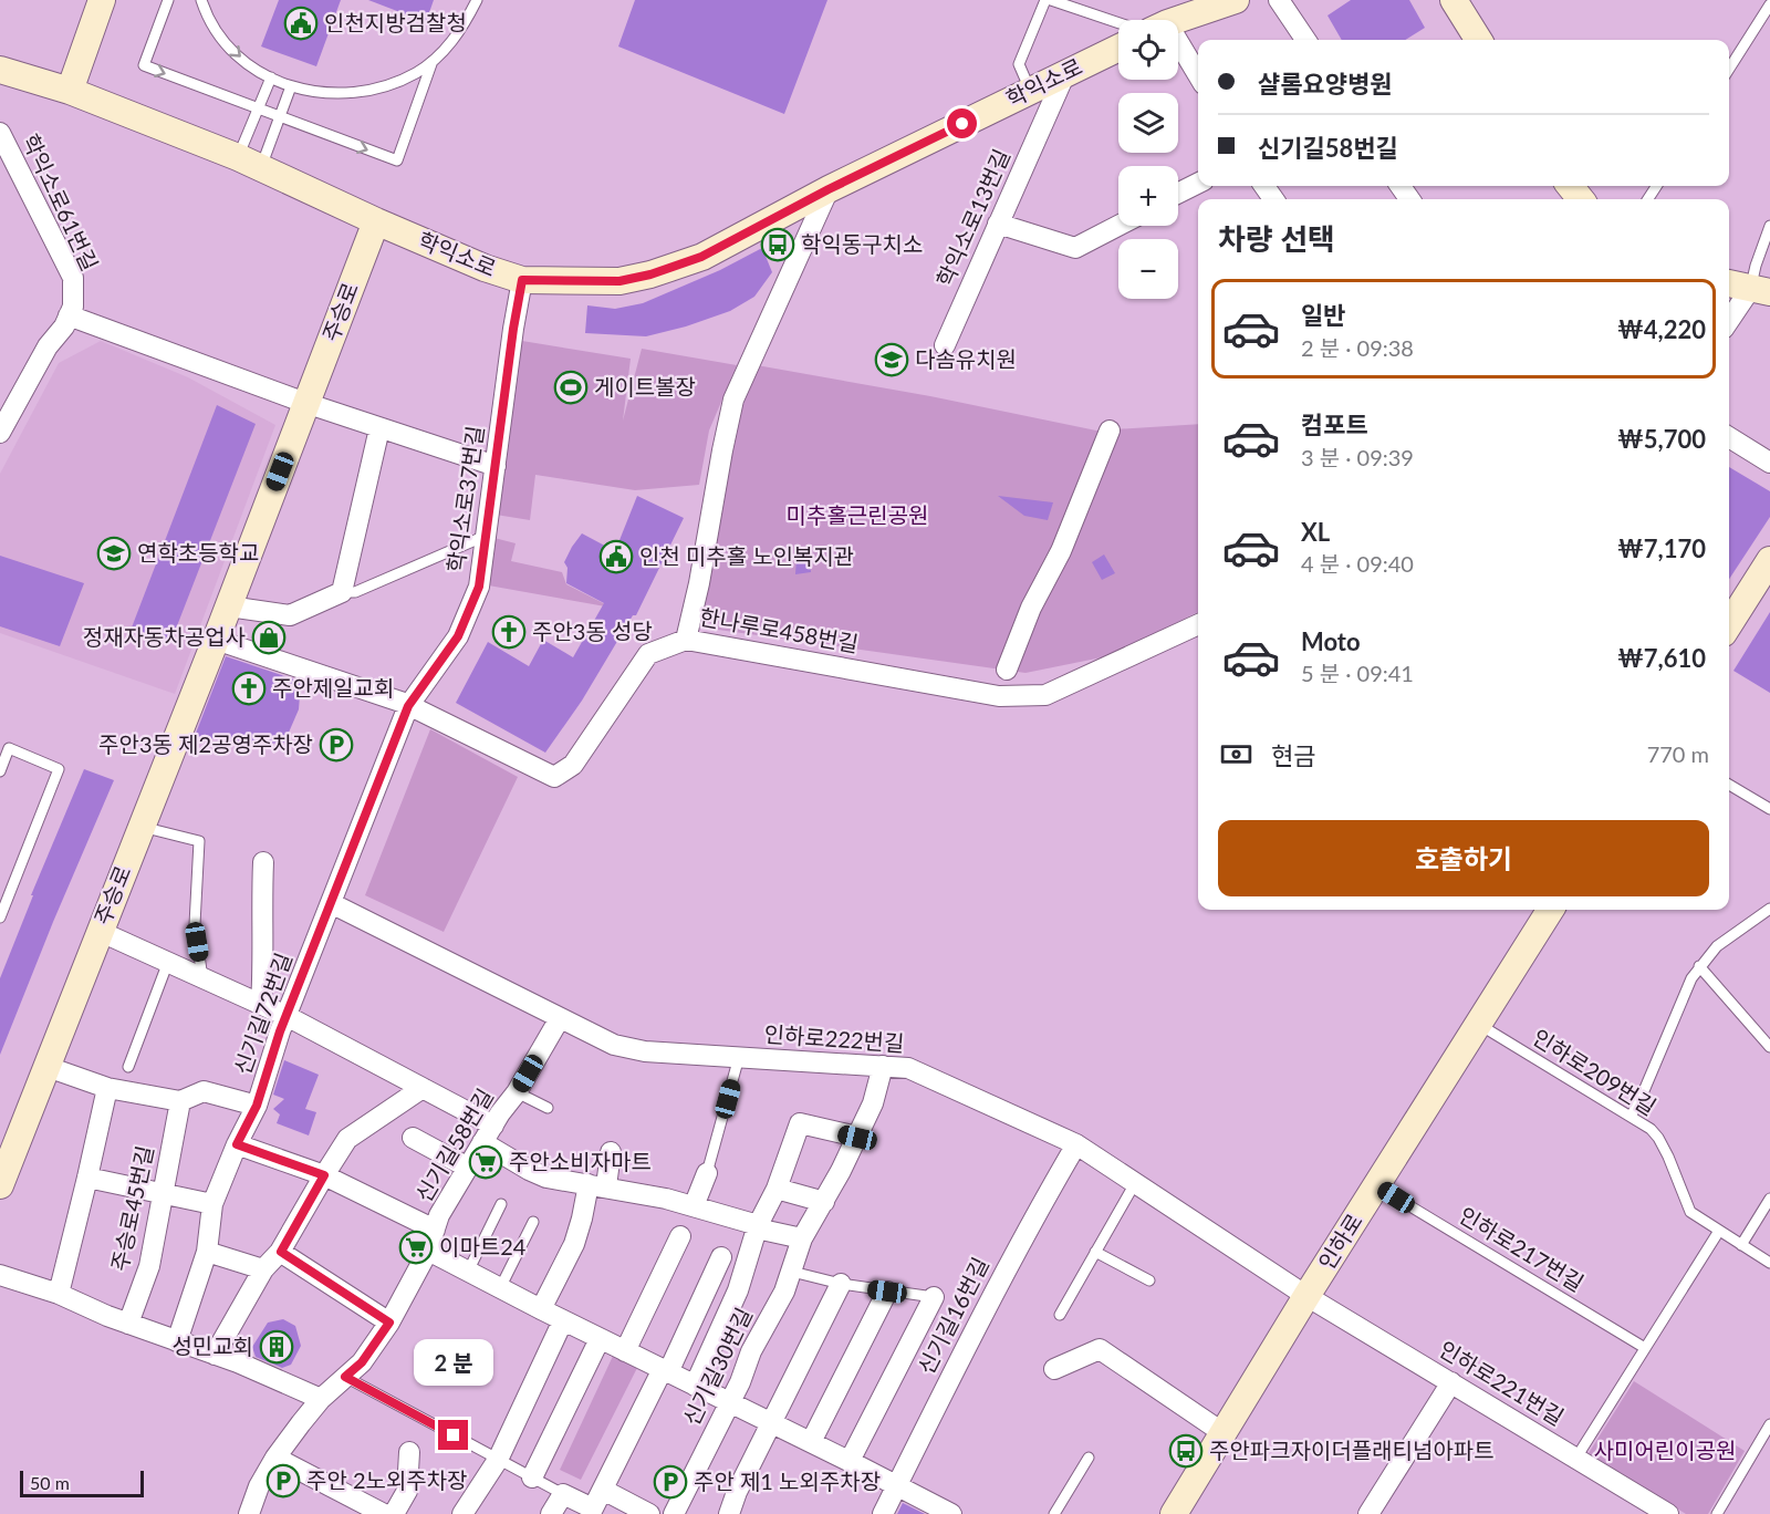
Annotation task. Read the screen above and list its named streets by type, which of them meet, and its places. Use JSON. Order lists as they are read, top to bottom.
{
  "streets": {
    "street": [
      "학익소로",
      "학익소로61번길",
      "학익소로13번길",
      "주승로",
      "학익소로37번길",
      "한나루로458번길",
      "신기길72번길",
      "인하로222번길",
      "신기길58번길",
      "주승로45번길",
      "인하로",
      "신기길16번길",
      "신기길30번길",
      "인하로221번길"
    ],
    "lane": ["인하로209번길", "인하로217번길"]
  },
  "crossings": [
    ["학익소로", "학익소로13번길"],
    ["학익소로", "주승로"],
    ["학익소로", "학익소로37번길"],
    ["학익소로37번길", "한나루로458번길"],
    ["학익소로37번길", "신기길72번길"],
    ["한나루로458번길", "신기길72번길"],
    ["신기길72번길", "인하로222번길"],
    ["신기길72번길", "신기길58번길"],
    ["인하로222번길", "신기길58번길"],
    ["인하로222번길", "인하로"],
    ["인하로222번길", "신기길16번길"],
    ["인하로222번길", "신기길30번길"],
    ["인하로222번길", "인하로221번길"],
    ["인하로209번길", "인하로"],
    ["인하로", "인하로217번길"],
    ["인하로", "인하로221번길"]
  ],
  "parks": ["미추홀근린공원", "사미어린이공원"],
  "places": {
    "public building": ["인천지방검찰청", "인천 미추홀 노인복지관"],
    "bus stop": ["학익동구치소", "주안파크자이더플래티넘아파트"],
    "school or university": ["다솜유치원", "연학초등학교"],
    "sports": ["게이트볼장"],
    "church": ["주안3동 성당", "주안제일교회"],
    "shop": ["정재자동차공업사"],
    "parking": ["주안3동 제2공영주차장", "주안 2노외주차장", "주안 제1 노외주차장"],
    "supermarket": ["주안소비자마트", "이마트24"],
    "building": ["성민교회"]
  },
  "scale_bar": "50 m",
  "page": {
    "map_buttons": ["+", "−"],
    "banner": ["샬롬요양병원", "신기길58번길"],
    "heading": "차량 선택",
    "list": [
      {
        "name": "일반",
        "note": "2 분 · 09:38",
        "value": "₩4,220"
      },
      {
        "name": "컴포트",
        "note": "3 분 · 09:39",
        "value": "₩5,700"
      },
      {
        "name": "XL",
        "note": "4 분 · 09:40",
        "value": "₩7,170"
      },
      {
        "name": "Moto",
        "note": "5 분 · 09:41",
        "value": "₩7,610"
      }
    ],
    "pay": ["현금", "770 m"],
    "buttons": "호출하기",
    "bubble": "2 분",
    "scale": "50 m"
  }
}
